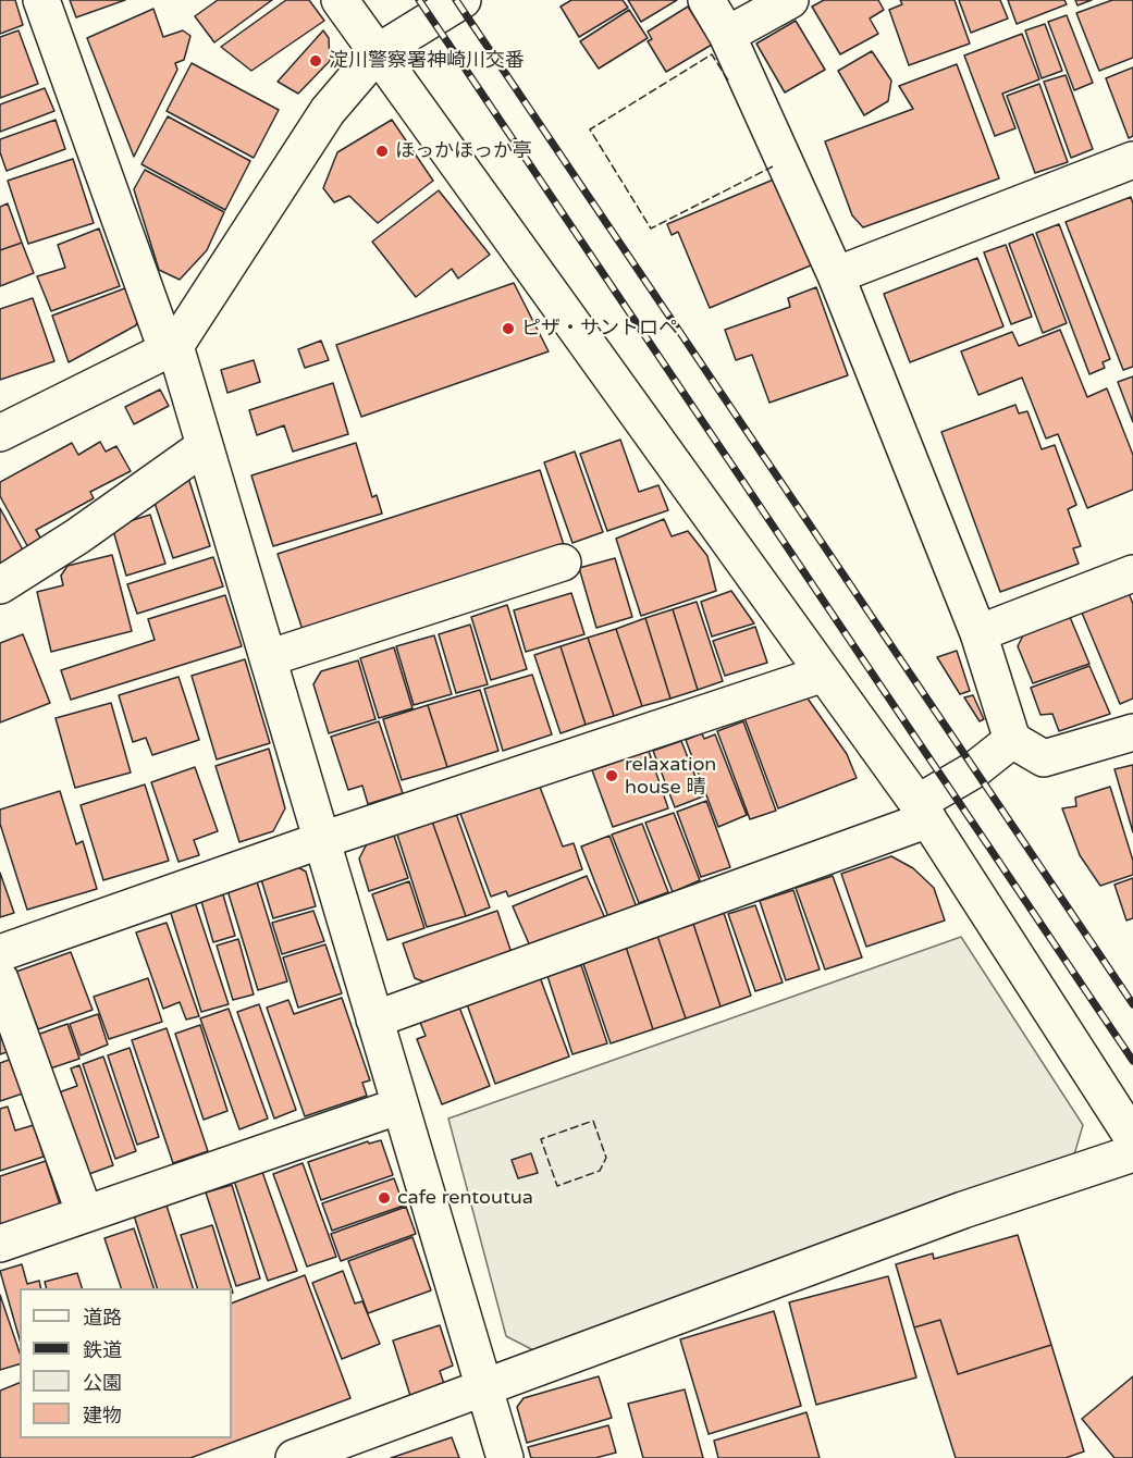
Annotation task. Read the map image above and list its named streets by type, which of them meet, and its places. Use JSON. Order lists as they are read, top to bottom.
{
  "places": [
    "淀川警察署神崎川交番",
    "ほっかほっか亭",
    "ピザ・サントロペ",
    "relaxation house 晴",
    "cafe rentoutua"
  ],
  "legend": [
    "道路",
    "鉄道",
    "公園",
    "建物"
  ]
}
